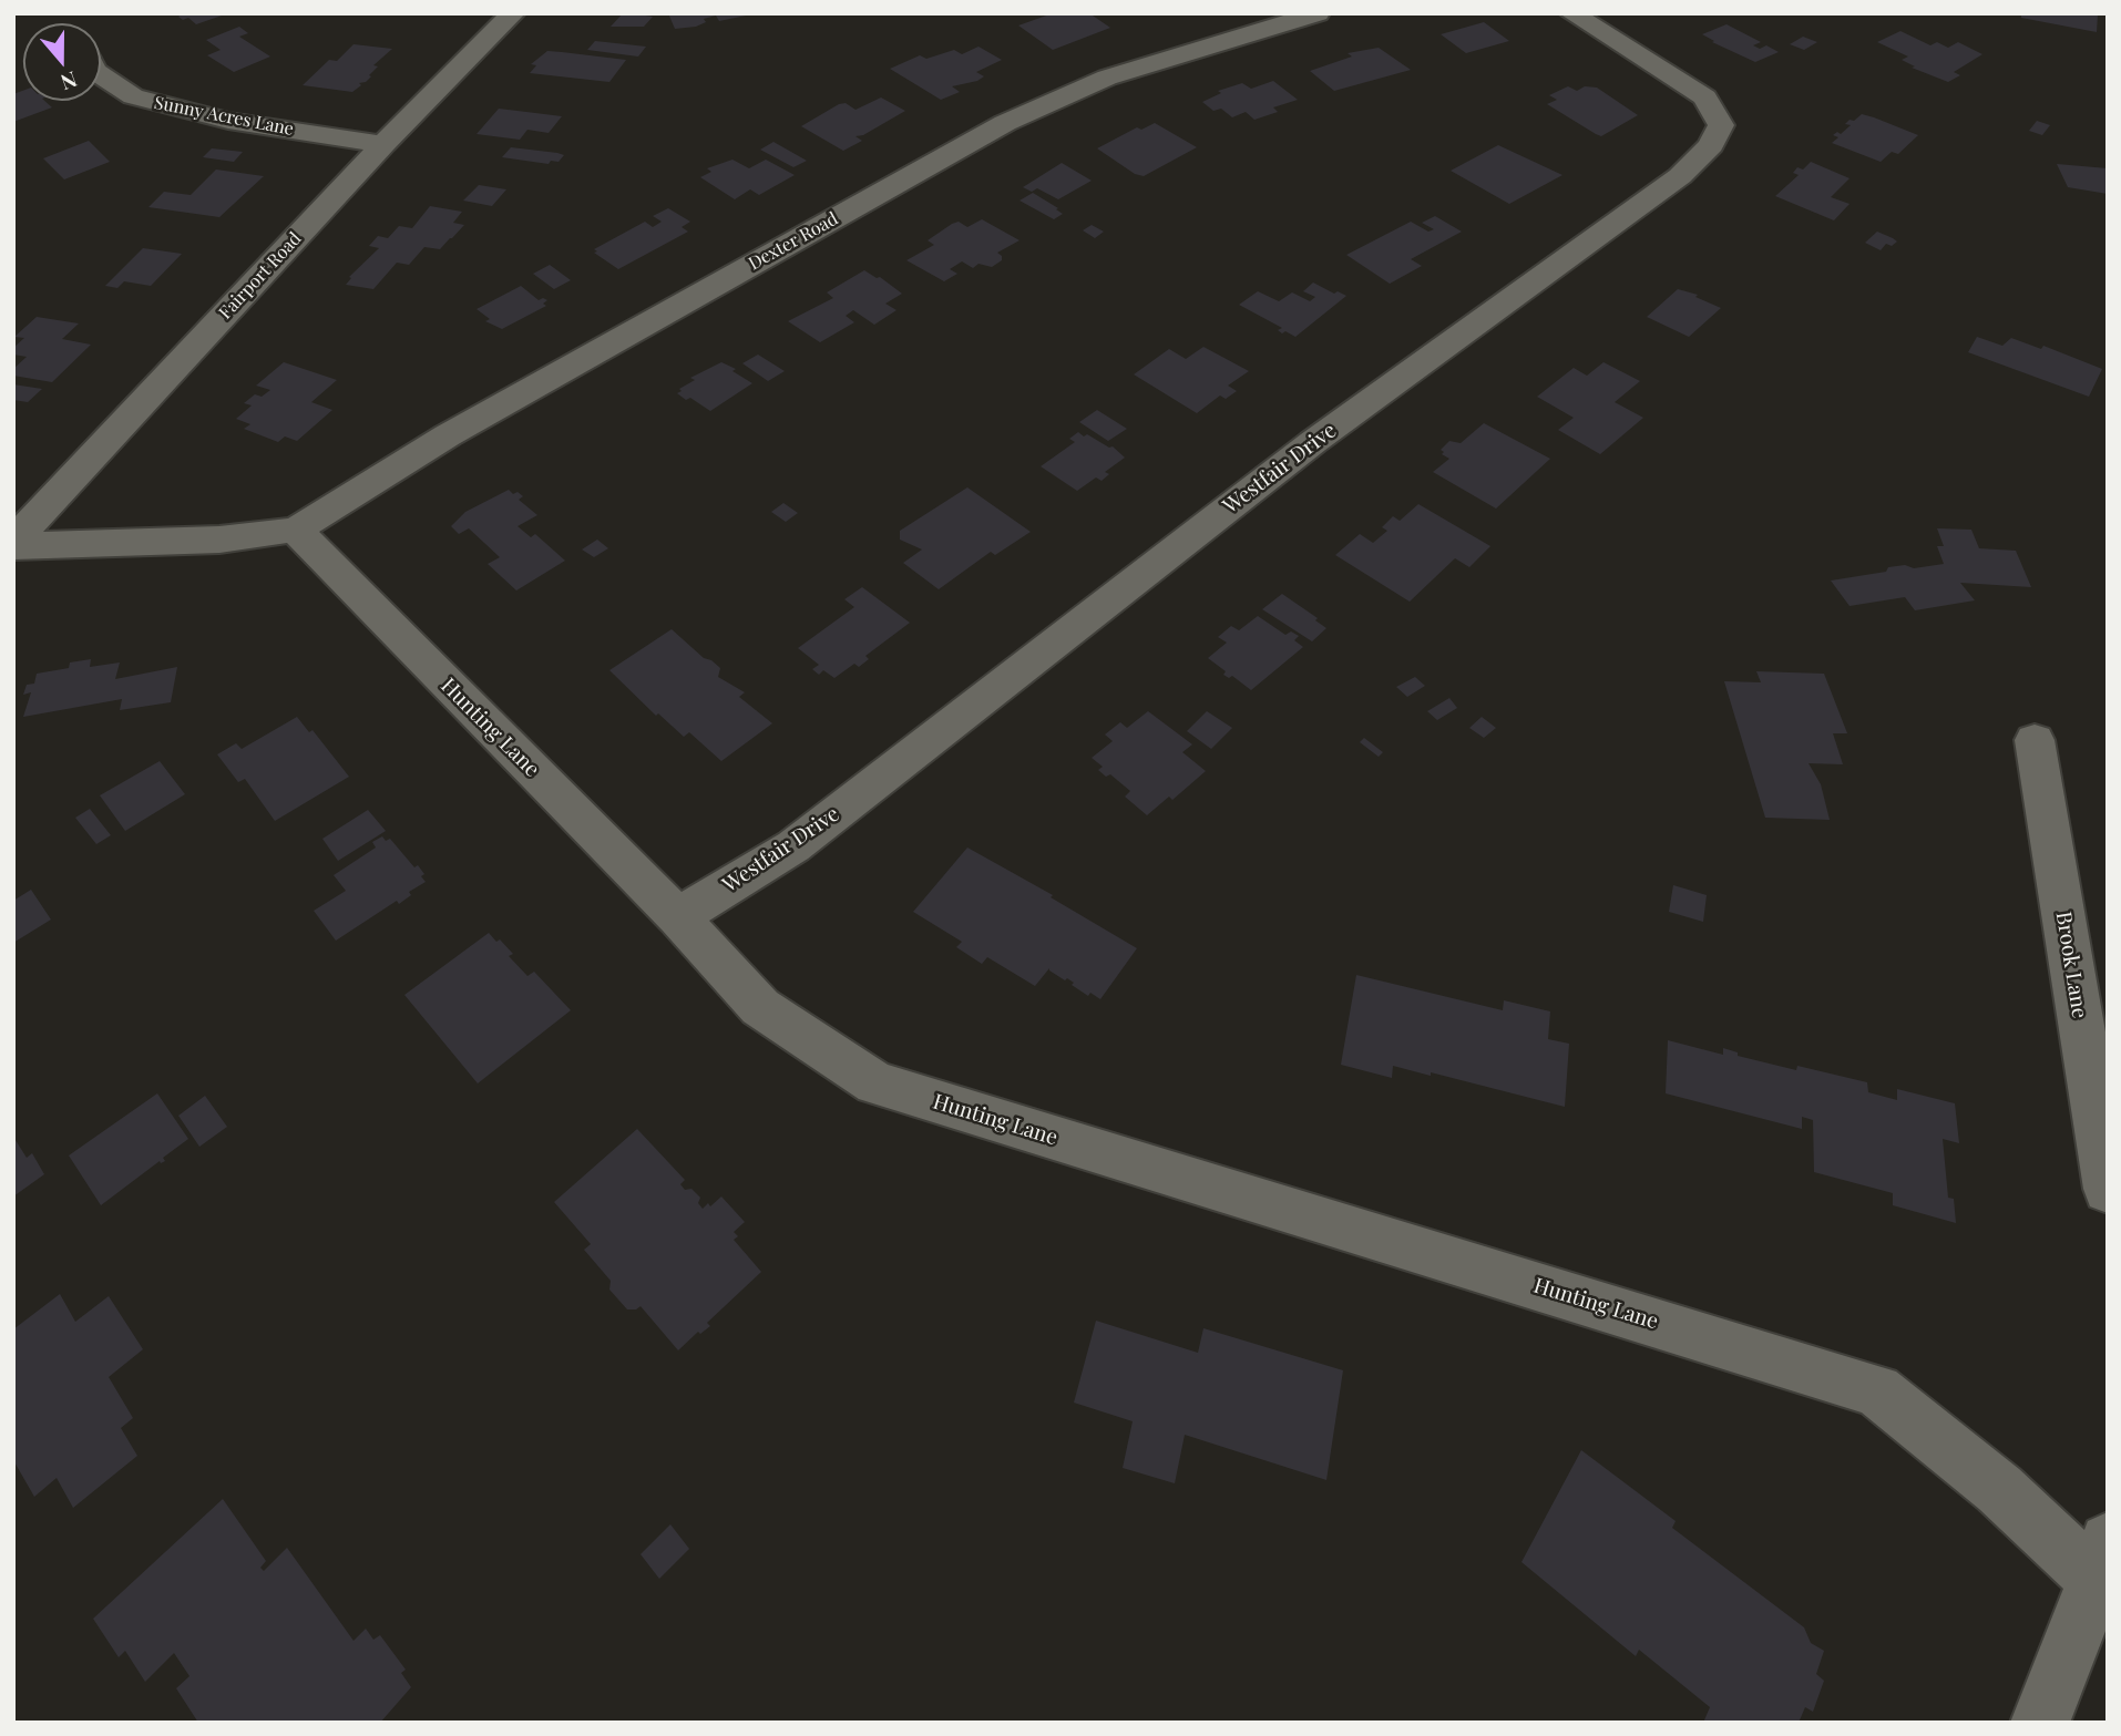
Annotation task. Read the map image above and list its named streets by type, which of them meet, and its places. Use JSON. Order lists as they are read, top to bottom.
{
  "streets": {
    "street": [
      "Sunny Acres Lane",
      "Dexter Road",
      "Fairport Road",
      "Westfair Drive",
      "Hunting Lane",
      "Brook Lane"
    ]
  },
  "crossings": [
    ["Sunny Acres Lane", "Fairport Road"],
    ["Dexter Road", "Hunting Lane"],
    ["Westfair Drive", "Hunting Lane"]
  ],
  "north": "bottom"
}
